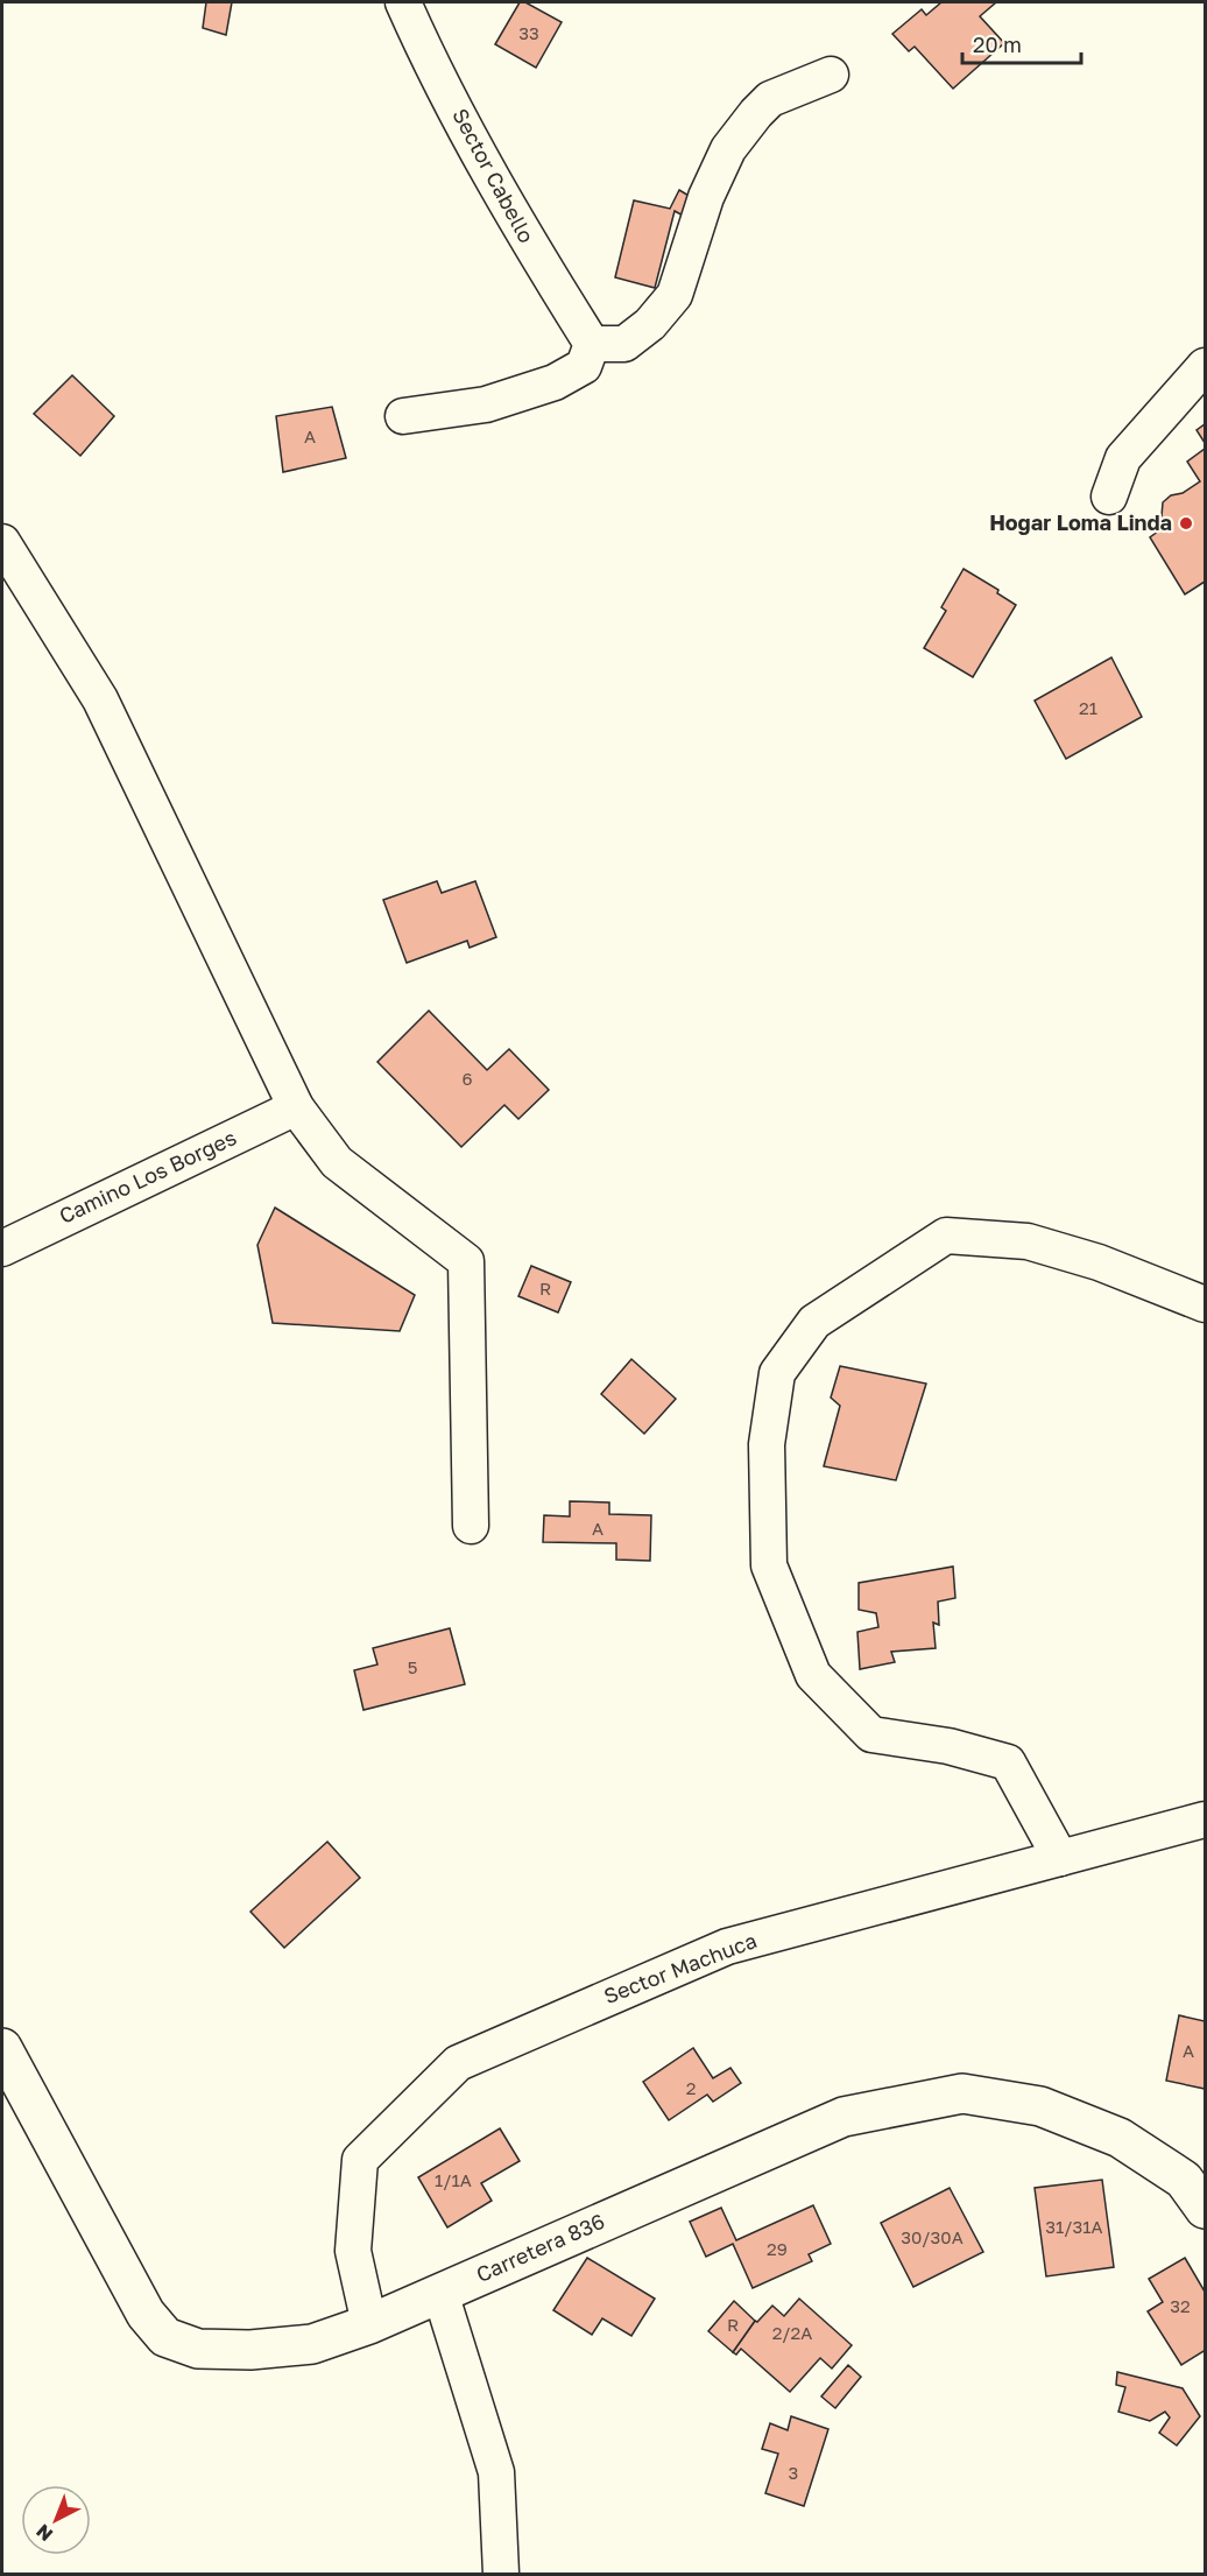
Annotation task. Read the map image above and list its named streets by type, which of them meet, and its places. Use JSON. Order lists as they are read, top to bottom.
{
  "streets": {
    "street": [
      "Sector Cabello",
      "Camino Los Borges",
      "Sector Machuca",
      "Carretera 836"
    ]
  },
  "crossings": [
    ["Sector Machuca", "Carretera 836"]
  ],
  "places": ["Hogar Loma Linda"],
  "house_numbers": [
    "33",
    "A",
    "21",
    "6",
    "R",
    "A",
    "5",
    "A",
    "2",
    "1/1A",
    "31/31A",
    "30/30A",
    "29",
    "32",
    "R",
    "2/2A",
    "3"
  ],
  "scale_bar": "20 m",
  "north": "bottom left"
}
